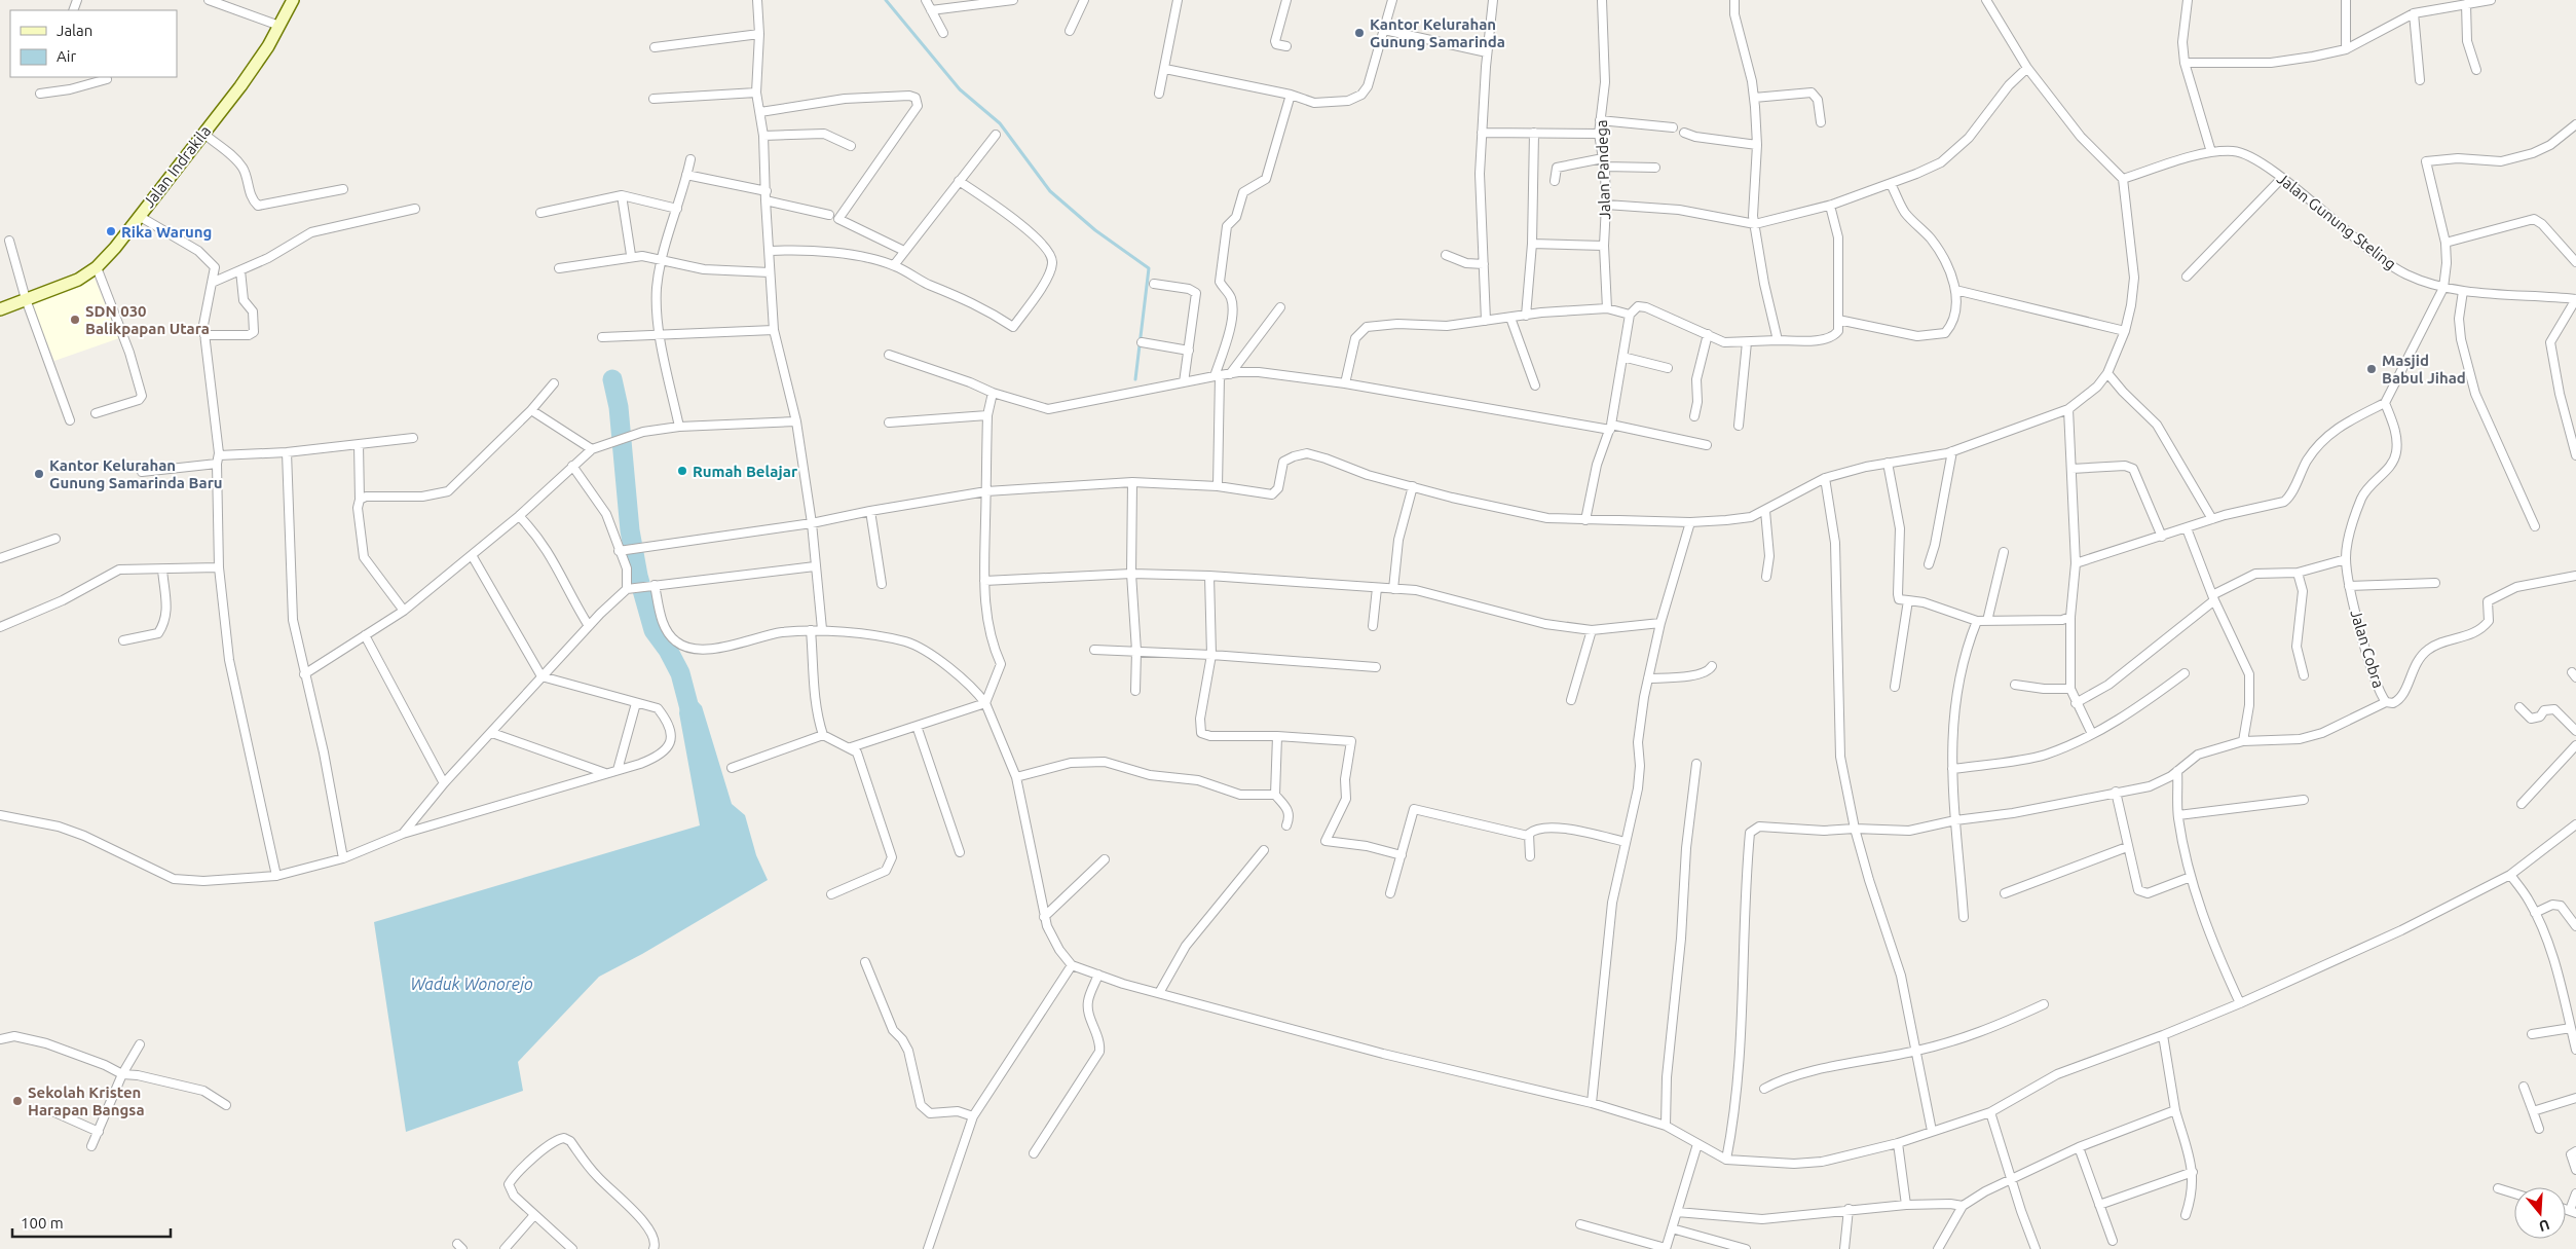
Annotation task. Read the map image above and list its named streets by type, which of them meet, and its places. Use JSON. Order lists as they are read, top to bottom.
{
  "streets": {
    "street": [
      "Jalan Indrakila",
      "Jalan Pandega",
      "Jalan Gunung Steling",
      "Jalan Cobra"
    ]
  },
  "water": ["Waduk Wonorejo"],
  "places": [
    "Kantor Kelurahan Gunung Samarinda",
    "Rika Warung",
    "SDN 030 Balikpapan Utara",
    "Masjid Babul Jihad",
    "Rumah Belajar",
    "Kantor Kelurahan Gunung Samarinda Baru",
    "Sekolah Kristen Harapan Bangsa"
  ],
  "legend": ["Jalan", "Air"],
  "scale_bar": "100 m",
  "north": "bottom"
}
